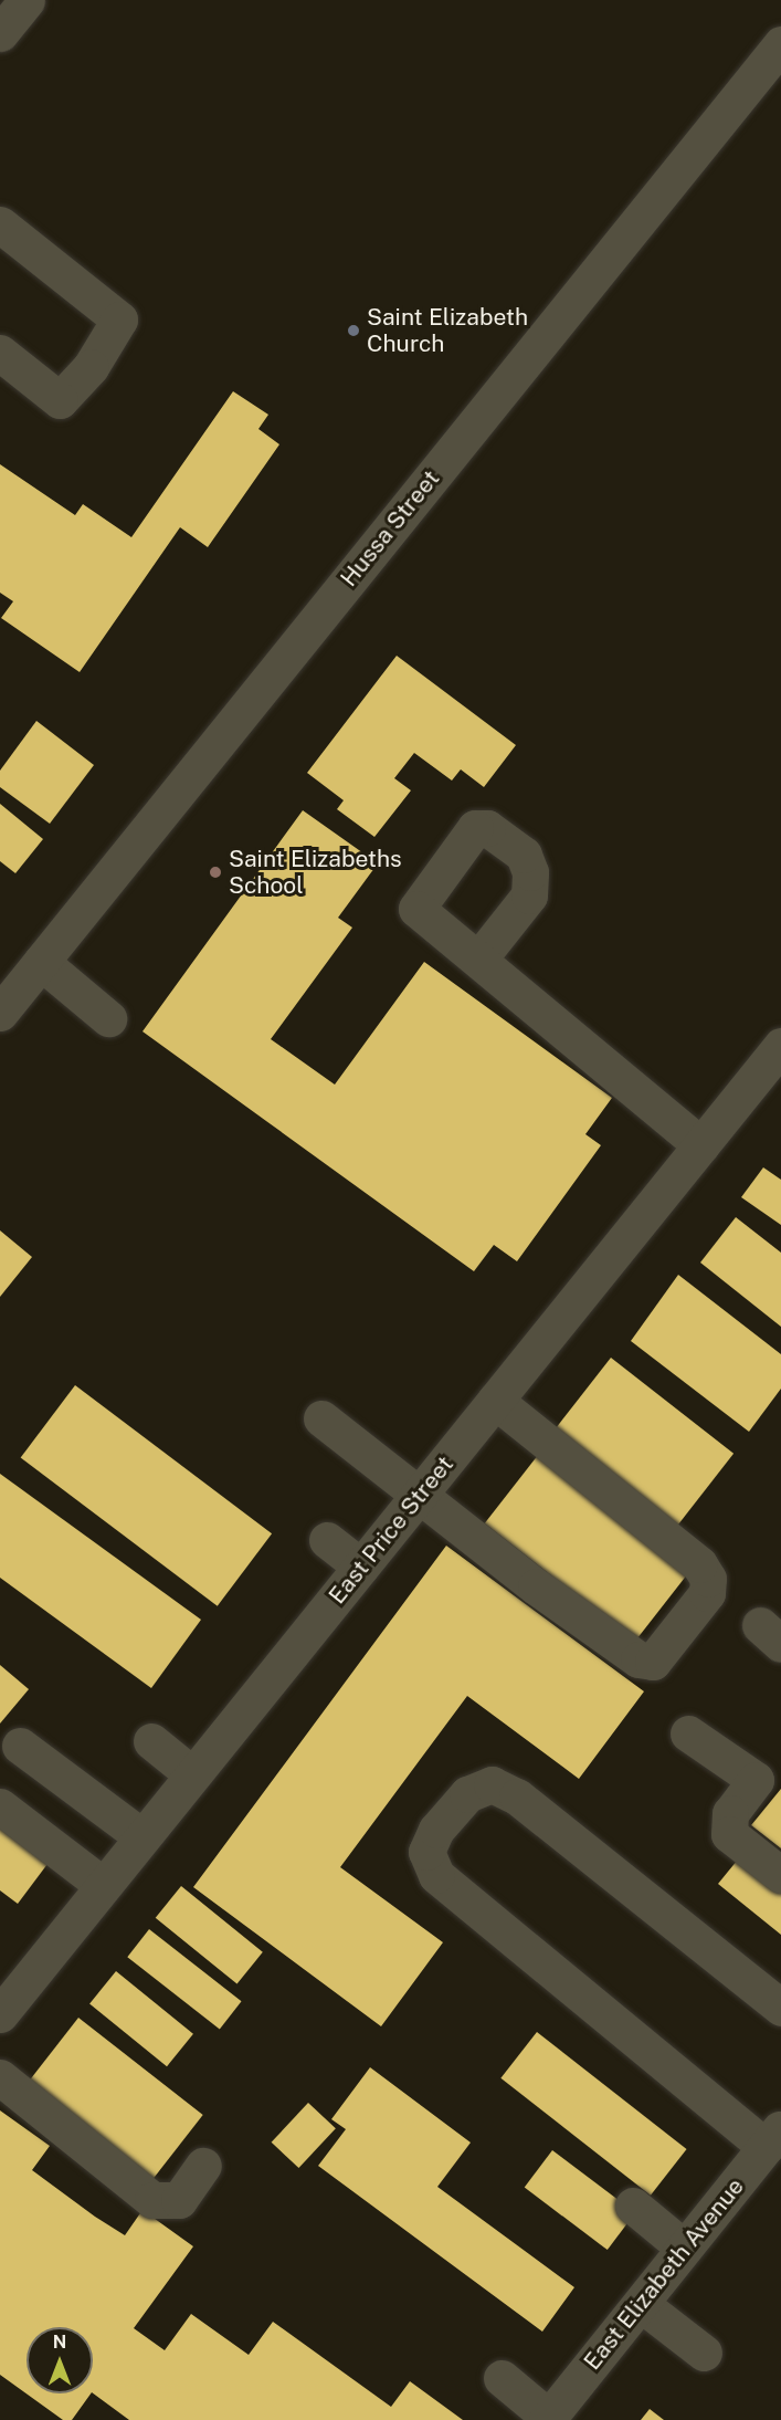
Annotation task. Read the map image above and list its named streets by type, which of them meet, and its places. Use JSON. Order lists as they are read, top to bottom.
{
  "streets": {
    "street": ["Hussa Street", "East Price Street", "East Elizabeth Avenue"]
  },
  "places": ["Saint Elizabeth Church", "Saint Elizabeths School"],
  "north": "top"
}
